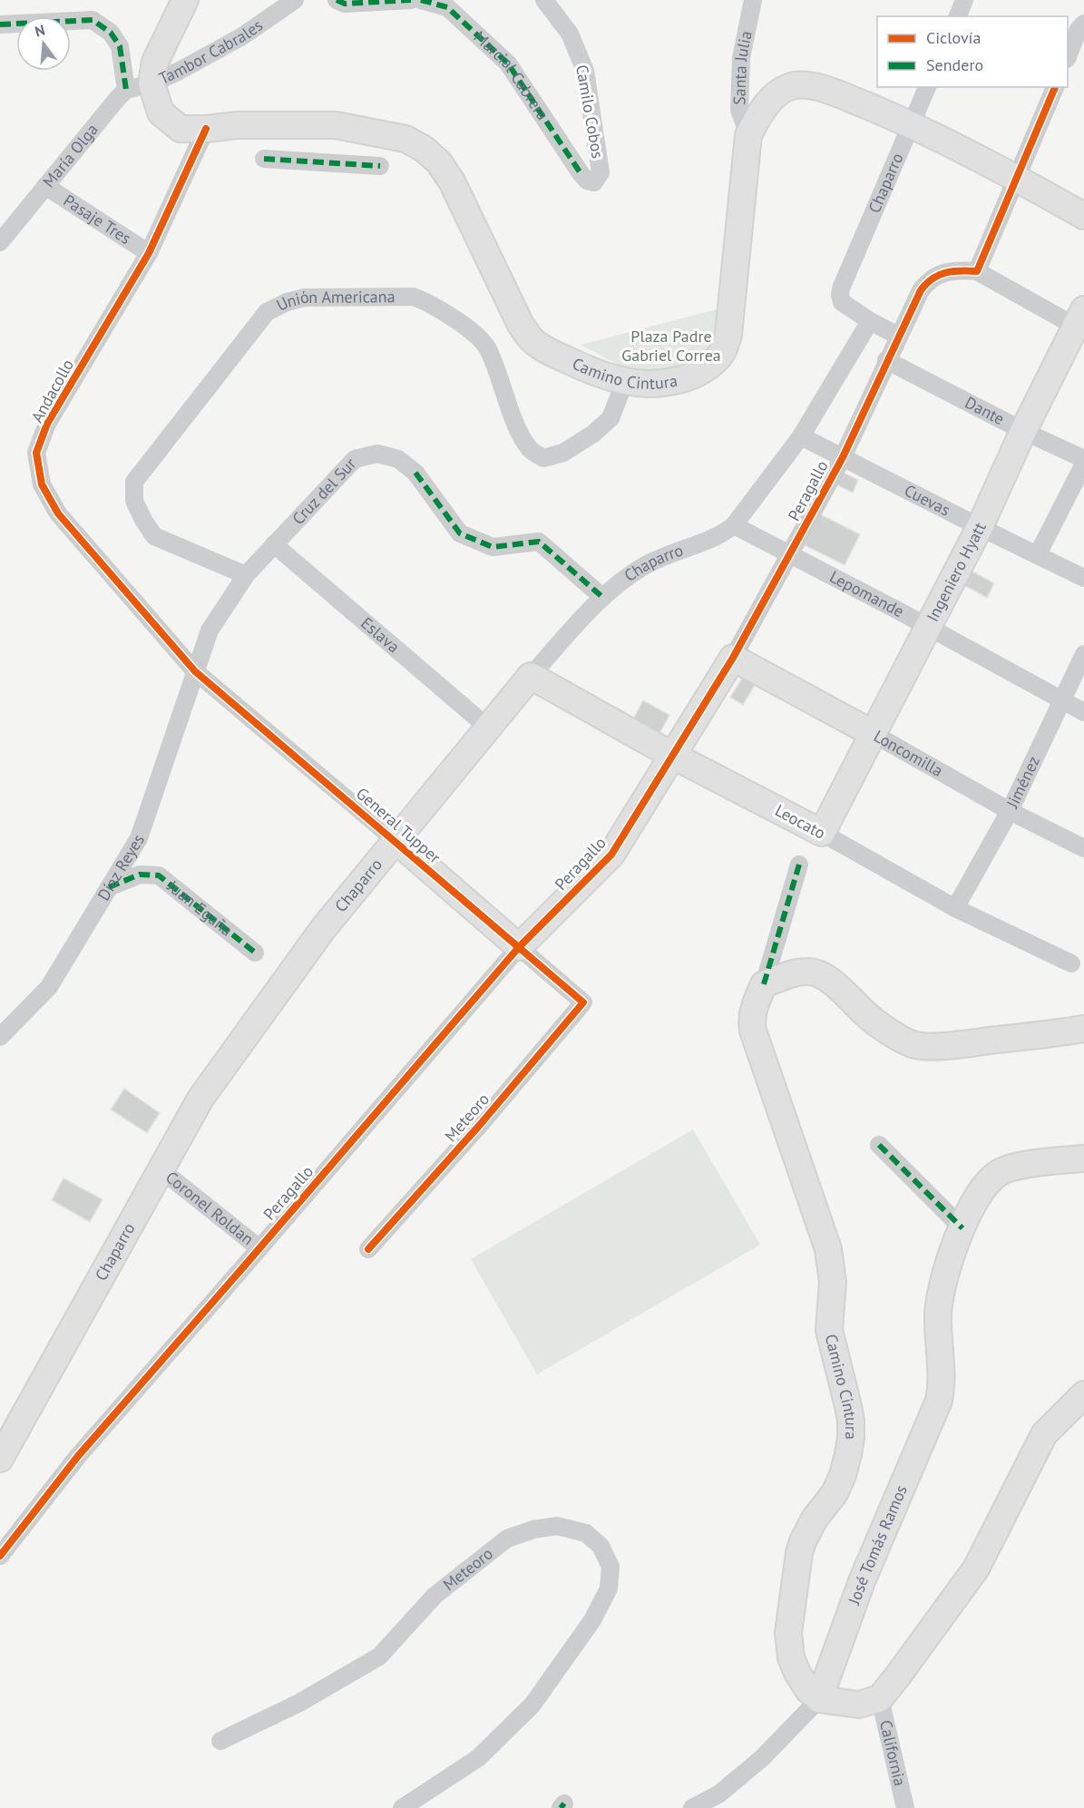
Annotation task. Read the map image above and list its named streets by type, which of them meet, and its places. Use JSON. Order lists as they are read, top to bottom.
{
  "streets": {
    "street": [
      "Tambor Cabrales",
      "Santa Julia",
      "Marcial Cabrera",
      "Camilo Cobos",
      "María Olga",
      "Chaparro",
      "Pasaje Tres",
      "Unión Americana",
      "Camino Cintura",
      "Andacollo",
      "Dante",
      "Peragallo",
      "Cruz del Sur",
      "Cuevas",
      "Ingeniero Hyatt",
      "Lepomande",
      "Eslava",
      "Loncomilla",
      "Jiménez",
      "Leocato",
      "General Tupper",
      "Díaz Reyes",
      "Juan Egaña",
      "Meteoro",
      "Coronel Roldan",
      "José Tomás Ramos",
      "California"
    ]
  },
  "crossings": [
    ["Tambor Cabrales", "Camino Cintura"],
    ["Santa Julia", "Camino Cintura"],
    ["Marcial Cabrera", "Camilo Cobos"],
    ["María Olga", "Pasaje Tres"],
    ["Chaparro", "Camino Cintura"],
    ["Chaparro", "Peragallo"],
    ["Chaparro", "Cruz del Sur"],
    ["Chaparro", "Cuevas"],
    ["Chaparro", "Lepomande"],
    ["Chaparro", "Eslava"],
    ["Chaparro", "Leocato"],
    ["Chaparro", "General Tupper"],
    ["Chaparro", "Coronel Roldan"],
    ["Pasaje Tres", "Andacollo"],
    ["Unión Americana", "Camino Cintura"],
    ["Unión Americana", "Cruz del Sur"],
    ["Camino Cintura", "Andacollo"],
    ["Camino Cintura", "José Tomás Ramos"],
    ["Andacollo", "Cruz del Sur"],
    ["Andacollo", "General Tupper"],
    ["Andacollo", "Díaz Reyes"],
    ["Dante", "Peragallo"],
    ["Dante", "Ingeniero Hyatt"],
    ["Peragallo", "Cuevas"],
    ["Peragallo", "Lepomande"],
    ["Peragallo", "Loncomilla"],
    ["Peragallo", "Leocato"],
    ["Peragallo", "General Tupper"],
    ["Peragallo", "Coronel Roldan"],
    ["Cruz del Sur", "Eslava"],
    ["Cruz del Sur", "General Tupper"],
    ["Cruz del Sur", "Díaz Reyes"],
    ["Cuevas", "Ingeniero Hyatt"],
    ["Ingeniero Hyatt", "Lepomande"],
    ["Ingeniero Hyatt", "Loncomilla"],
    ["Ingeniero Hyatt", "Leocato"],
    ["Lepomande", "Jiménez"],
    ["Loncomilla", "Jiménez"],
    ["Jiménez", "Leocato"],
    ["General Tupper", "Díaz Reyes"],
    ["General Tupper", "Meteoro"],
    ["Díaz Reyes", "Juan Egaña"]
  ],
  "parks": ["Plaza Padre Gabriel Correa"],
  "legend": ["Ciclovía", "Sendero"],
  "north": "top"
}
